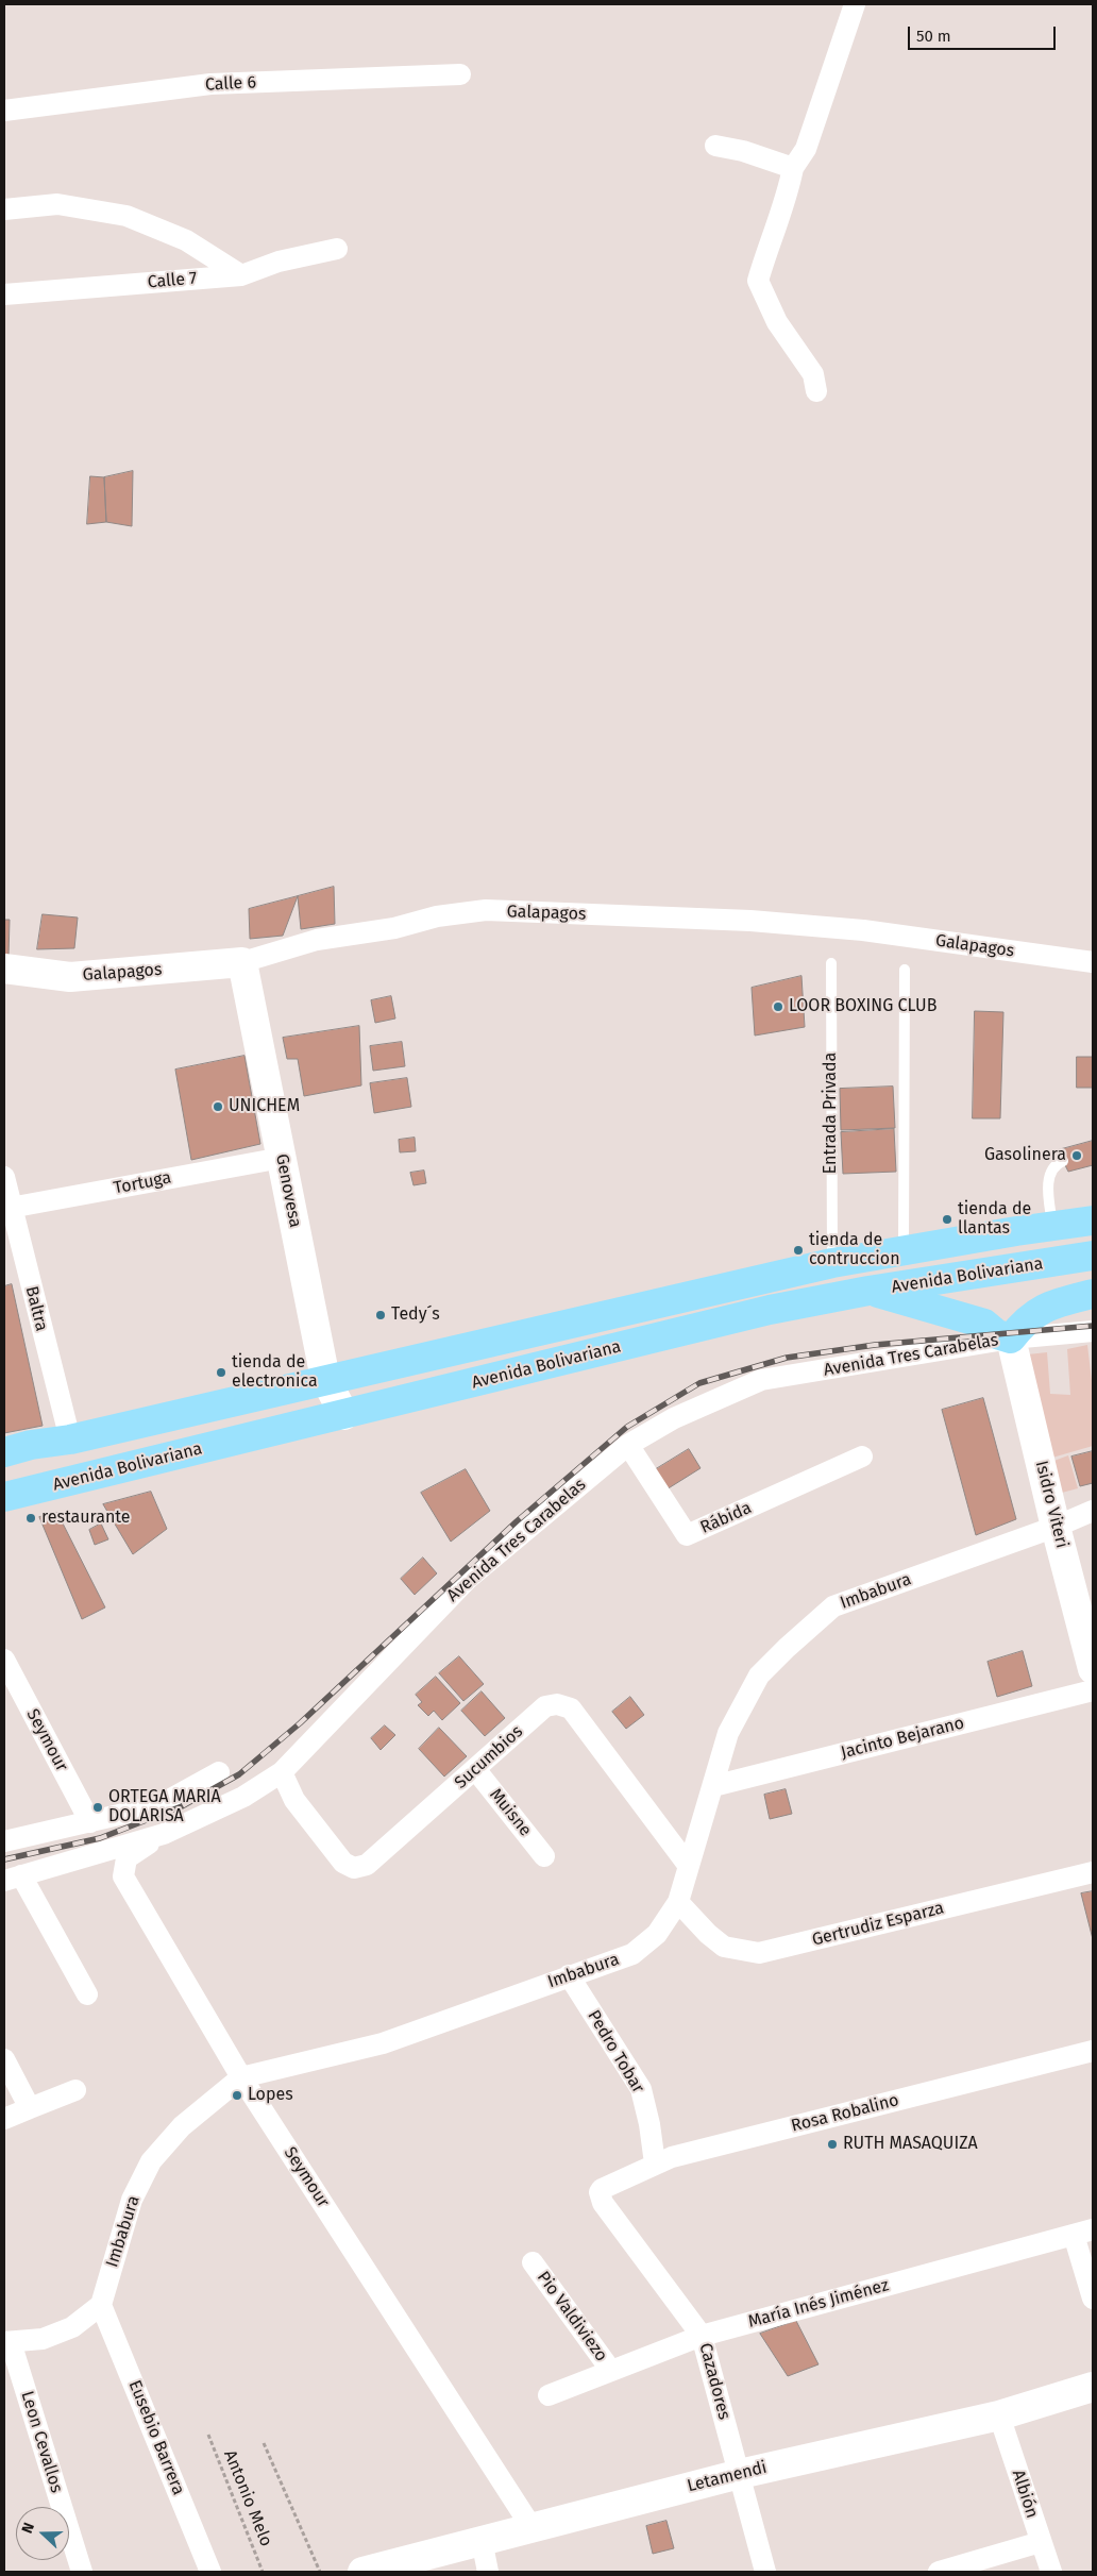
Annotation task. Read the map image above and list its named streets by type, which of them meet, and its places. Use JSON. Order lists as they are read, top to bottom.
{
  "streets": {
    "main road": ["Avenida Bolivariana"],
    "street": [
      "Calle 6",
      "Calle 7",
      "Galapagos",
      "Tortuga",
      "Genovesa",
      "Baltra",
      "Avenida Tres Carabelas",
      "Isidro Viteri",
      "Rábida",
      "Imbabura",
      "Jacinto Bejarano",
      "Seymour",
      "Sucumbios",
      "Muisne",
      "Gertrudiz Esparza",
      "Pedro Tobar",
      "Rosa Robalino",
      "María Inés Jiménez",
      "Pio Valdiviezo",
      "Cazadores",
      "Eusebio Barrera",
      "Leon Cevallos",
      "Letamendi",
      "Albión"
    ],
    "lane": ["Entrada Privada"],
    "path": ["Antonio Melo"]
  },
  "crossings": [
    ["Galapagos", "Genovesa"],
    ["Entrada Privada", "Avenida Bolivariana"],
    ["Tortuga", "Genovesa"],
    ["Tortuga", "Baltra"],
    ["Genovesa", "Avenida Bolivariana"],
    ["Avenida Bolivariana", "Baltra"],
    ["Avenida Tres Carabelas", "Isidro Viteri"],
    ["Avenida Tres Carabelas", "Rábida"],
    ["Avenida Tres Carabelas", "Seymour"],
    ["Avenida Tres Carabelas", "Sucumbios"],
    ["Isidro Viteri", "Imbabura"],
    ["Imbabura", "Jacinto Bejarano"],
    ["Imbabura", "Seymour"],
    ["Imbabura", "Sucumbios"],
    ["Imbabura", "Gertrudiz Esparza"],
    ["Imbabura", "Pedro Tobar"],
    ["Imbabura", "Eusebio Barrera"],
    ["Seymour", "Letamendi"],
    ["Sucumbios", "Muisne"],
    ["Pedro Tobar", "Rosa Robalino"],
    ["Rosa Robalino", "Cazadores"],
    ["María Inés Jiménez", "Pio Valdiviezo"],
    ["María Inés Jiménez", "Cazadores"],
    ["Cazadores", "Letamendi"],
    ["Letamendi", "Albión"]
  ],
  "places": [
    "LOOR BOXING CLUB",
    "UNICHEM",
    "Gasolinera",
    "tienda de llantas",
    "tienda de contruccion",
    "Tedy´s",
    "tienda de electronica",
    "restaurante",
    "ORTEGA MARIA DOLARISA",
    "Lopes",
    "RUTH MASAQUIZA"
  ],
  "scale_bar": "50 m",
  "north": "left"
}
